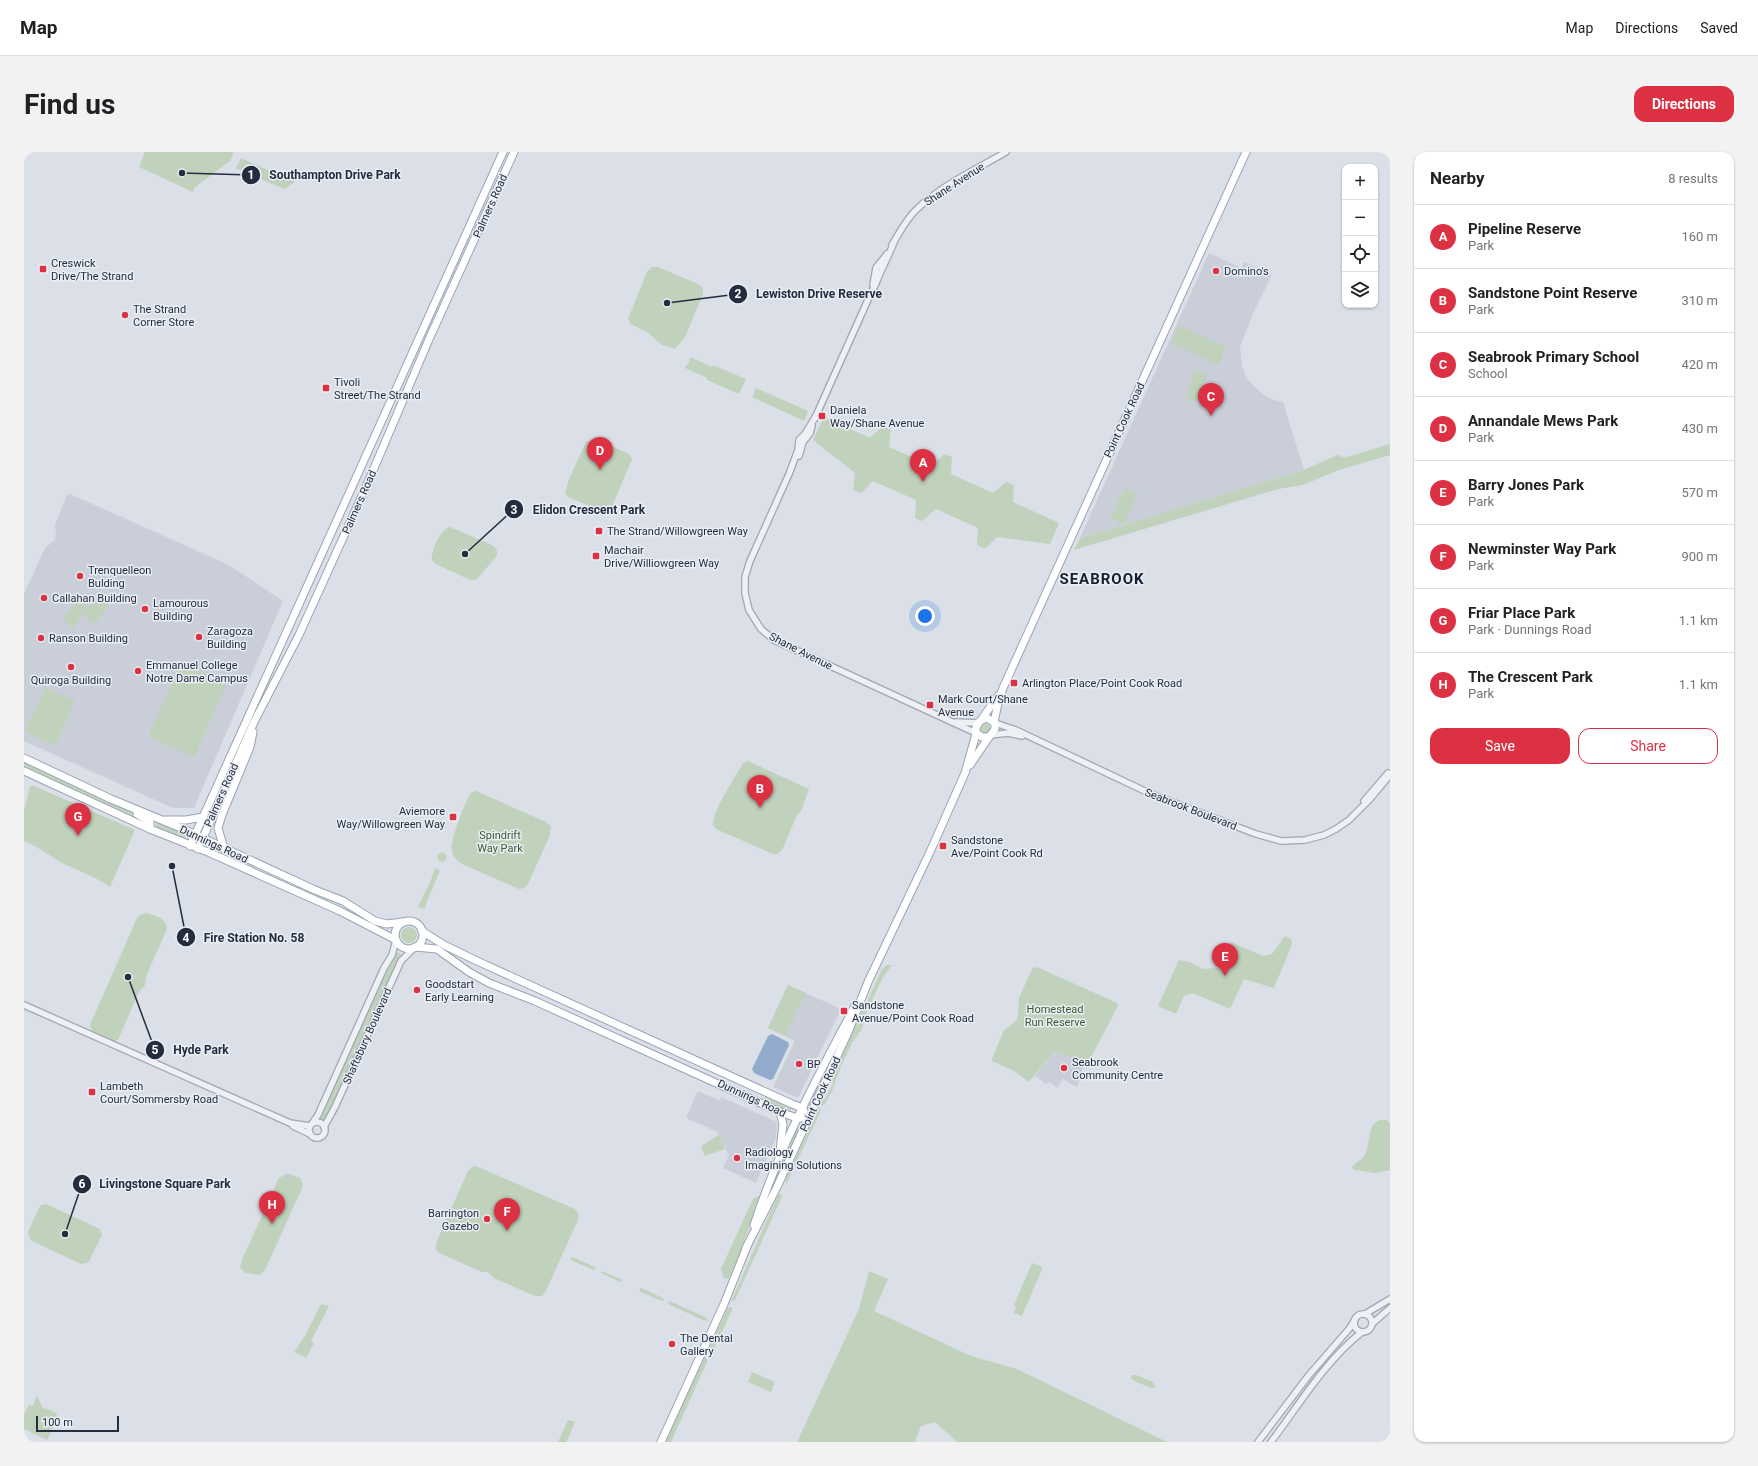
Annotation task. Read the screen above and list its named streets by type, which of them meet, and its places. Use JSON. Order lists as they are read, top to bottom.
{
  "streets": {
    "main road": ["Palmers Road", "Point Cook Road", "Dunnings Road"],
    "street": ["Shane Avenue", "Seabrook Boulevard", "Shaftsbury Boulevard"]
  },
  "crossings": [
    ["Shane Avenue", "Point Cook Road"],
    ["Shane Avenue", "Seabrook Boulevard"],
    ["Palmers Road", "Dunnings Road"],
    ["Point Cook Road", "Seabrook Boulevard"],
    ["Point Cook Road", "Dunnings Road"],
    ["Dunnings Road", "Shaftsbury Boulevard"]
  ],
  "districts": ["SEABROOK"],
  "parks": ["Spindrift Way Park", "Homestead Run Reserve"],
  "places": {
    "other": [
      "Southampton Drive Park",
      "Domino's",
      "Lewiston Drive Reserve",
      "The Strand Corner Store",
      "Elidon Crescent Park",
      "Trenquelleon Bulding",
      "Callahan Building",
      "Lamourous Building",
      "Zaragoza Building",
      "Ranson Building",
      "Quiroga Building",
      "Emmanuel College Notre Dame Campus",
      "Fire Station No. 58",
      "Hyde Park",
      "Goodstart Early Learning",
      "BP",
      "Seabrook Community Centre",
      "Radiology Imagining Solutions",
      "Barrington Gazebo",
      "Livingstone Square Park",
      "The Dental Gallery"
    ],
    "transit": [
      "Creswick Drive/The Strand",
      "Tivoli Street/The Strand",
      "Daniela Way/Shane Avenue",
      "The Strand/Willowgreen Way",
      "Machair Drive/Williowgreen Way",
      "Arlington Place/Point Cook Road",
      "Mark Court/Shane Avenue",
      "Aviemore Way/Willowgreen Way",
      "Sandstone Ave/Point Cook Rd",
      "Sandstone Avenue/Point Cook Road",
      "Lambeth Court/Sommersby Road"
    ]
  },
  "scale_bar": "100 m",
  "page": {
    "header": "Map",
    "nav": ["Map", "Directions", "Saved"],
    "buttons": [
      "Directions",
      ["Save", "Share"]
    ],
    "title": "Find us",
    "heading": ["Nearby", "8 results"],
    "map_buttons": ["+", "−"],
    "list": [
      {
        "mark": "A",
        "name": "Pipeline Reserve",
        "note": "Park",
        "value": "160 m"
      },
      {
        "mark": "B",
        "name": "Sandstone Point Reserve",
        "note": "Park",
        "value": "310 m"
      },
      {
        "mark": "C",
        "name": "Seabrook Primary School",
        "note": "School",
        "value": "420 m"
      },
      {
        "mark": "D",
        "name": "Annandale Mews Park",
        "note": "Park",
        "value": "430 m"
      },
      {
        "mark": "E",
        "name": "Barry Jones Park",
        "note": "Park",
        "value": "570 m"
      },
      {
        "mark": "F",
        "name": "Newminster Way Park",
        "note": "Park",
        "value": "900 m"
      },
      {
        "mark": "G",
        "name": "Friar Place Park",
        "note": "Park · Dunnings Road",
        "value": "1.1 km"
      },
      {
        "mark": "H",
        "name": "The Crescent Park",
        "note": "Park",
        "value": "1.1 km"
      }
    ],
    "pins": [
      "C",
      "D",
      "A",
      "B",
      "G",
      "E",
      "H",
      "F"
    ],
    "scale": "100 m"
  }
}
